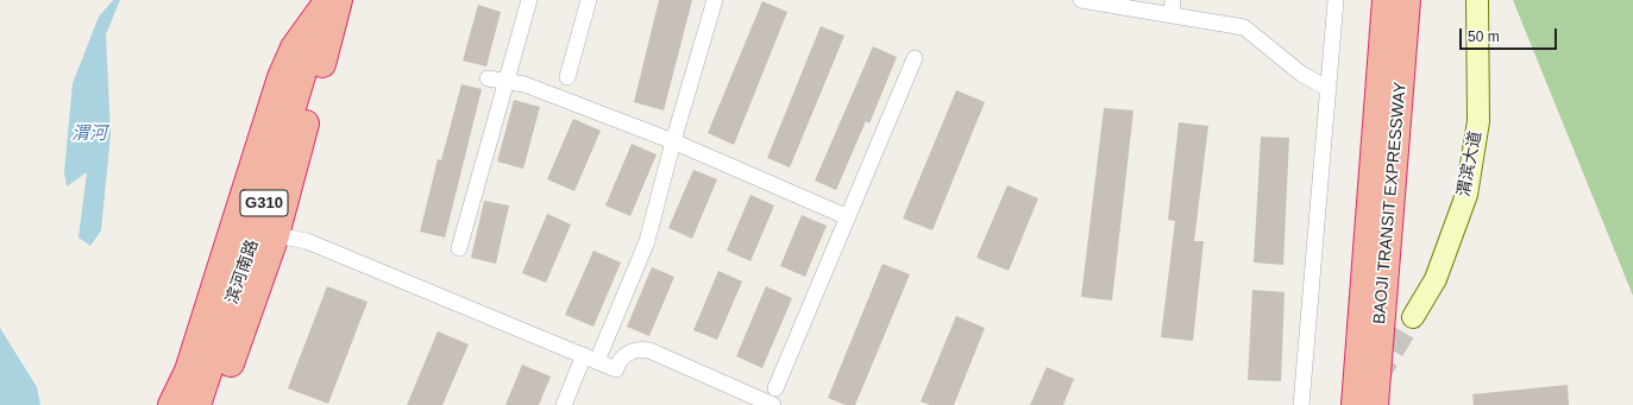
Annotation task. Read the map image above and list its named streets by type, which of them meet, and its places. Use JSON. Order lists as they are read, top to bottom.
{
  "streets": {
    "highway": ["G310", "BAOJI TRANSIT EXPRESSWAY", "滨河南路"],
    "main road": ["渭滨大道"]
  },
  "water": ["渭河"],
  "scale_bar": "50 m"
}
